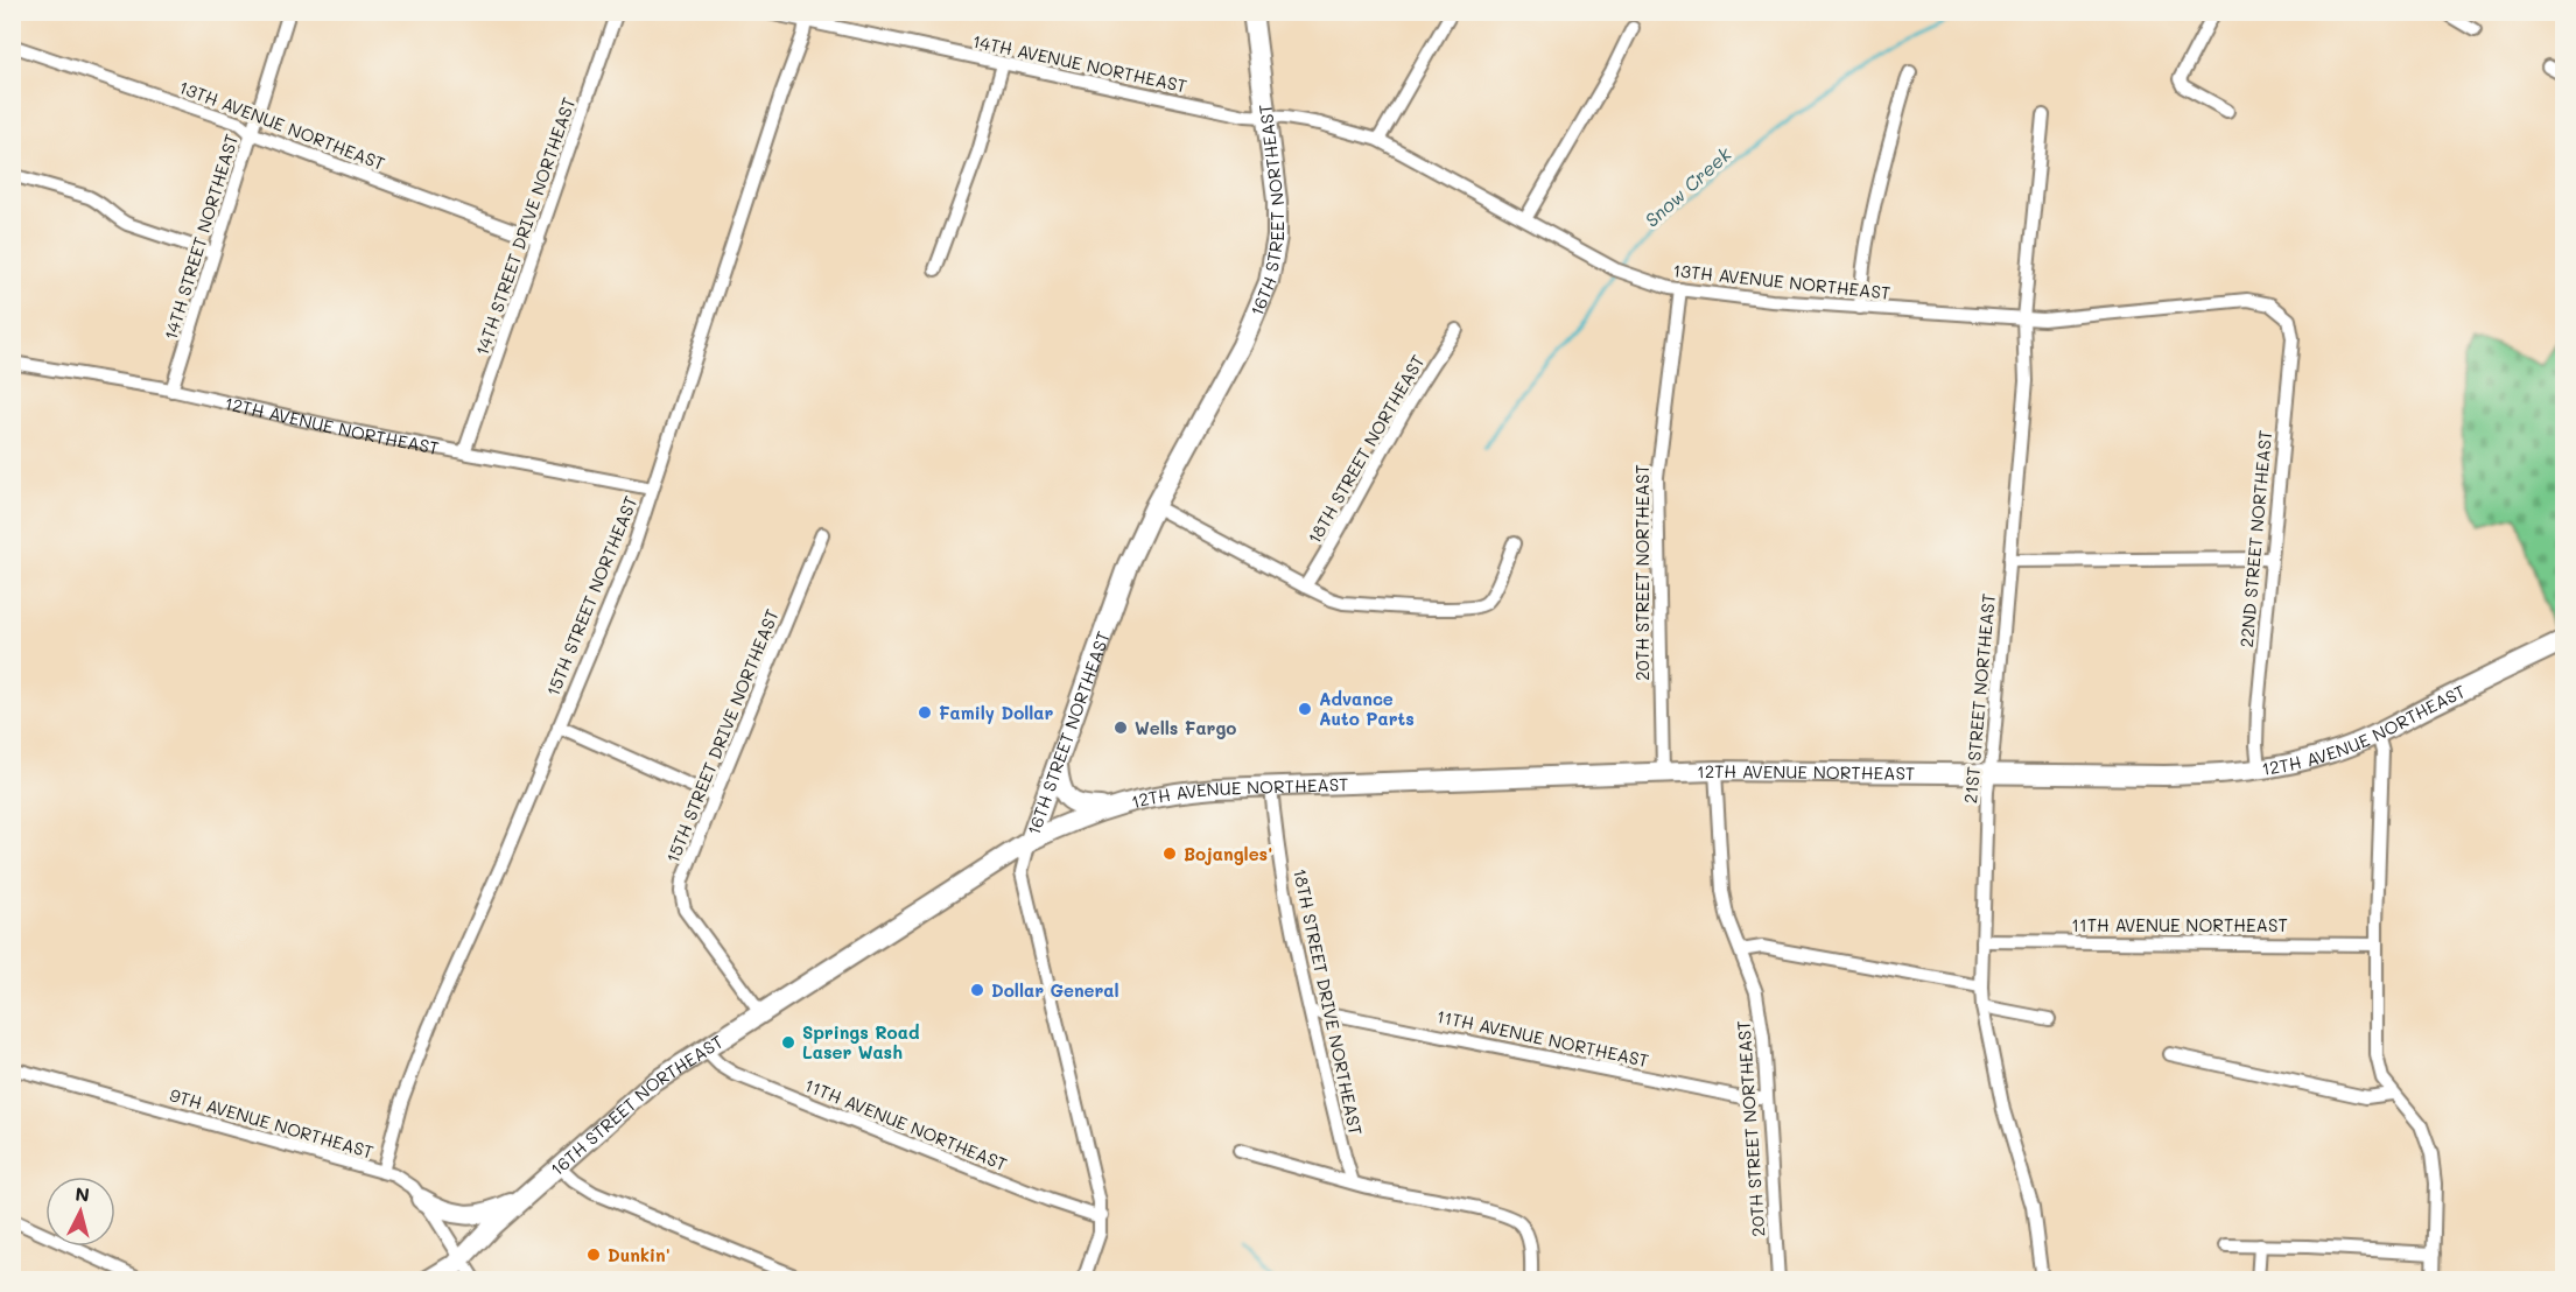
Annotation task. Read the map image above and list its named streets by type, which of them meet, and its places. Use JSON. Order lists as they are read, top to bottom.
{
  "streets": {
    "main road": ["16TH STREET NORTHEAST", "12TH AVENUE NORTHEAST"],
    "street": [
      "14TH AVENUE NORTHEAST",
      "13TH AVENUE NORTHEAST",
      "14TH STREET DRIVE NORTHEAST",
      "14TH STREET NORTHEAST",
      "18TH STREET NORTHEAST",
      "22ND STREET NORTHEAST",
      "20TH STREET NORTHEAST",
      "15TH STREET NORTHEAST",
      "21ST STREET NORTHEAST",
      "15TH STREET DRIVE NORTHEAST",
      "11TH AVENUE NORTHEAST",
      "18TH STREET DRIVE NORTHEAST",
      "9TH AVENUE NORTHEAST"
    ]
  },
  "crossings": [
    ["14TH AVENUE NORTHEAST", "13TH AVENUE NORTHEAST"],
    ["14TH AVENUE NORTHEAST", "16TH STREET NORTHEAST"],
    ["14TH AVENUE NORTHEAST", "15TH STREET NORTHEAST"],
    ["13TH AVENUE NORTHEAST", "16TH STREET NORTHEAST"],
    ["13TH AVENUE NORTHEAST", "14TH STREET DRIVE NORTHEAST"],
    ["13TH AVENUE NORTHEAST", "14TH STREET NORTHEAST"],
    ["13TH AVENUE NORTHEAST", "22ND STREET NORTHEAST"],
    ["13TH AVENUE NORTHEAST", "20TH STREET NORTHEAST"],
    ["13TH AVENUE NORTHEAST", "21ST STREET NORTHEAST"],
    ["16TH STREET NORTHEAST", "12TH AVENUE NORTHEAST"],
    ["16TH STREET NORTHEAST", "15TH STREET DRIVE NORTHEAST"],
    ["16TH STREET NORTHEAST", "11TH AVENUE NORTHEAST"],
    ["16TH STREET NORTHEAST", "9TH AVENUE NORTHEAST"],
    ["14TH STREET DRIVE NORTHEAST", "12TH AVENUE NORTHEAST"],
    ["14TH STREET NORTHEAST", "12TH AVENUE NORTHEAST"],
    ["12TH AVENUE NORTHEAST", "22ND STREET NORTHEAST"],
    ["12TH AVENUE NORTHEAST", "20TH STREET NORTHEAST"],
    ["12TH AVENUE NORTHEAST", "15TH STREET NORTHEAST"],
    ["12TH AVENUE NORTHEAST", "21ST STREET NORTHEAST"],
    ["12TH AVENUE NORTHEAST", "18TH STREET DRIVE NORTHEAST"],
    ["20TH STREET NORTHEAST", "11TH AVENUE NORTHEAST"],
    ["15TH STREET NORTHEAST", "9TH AVENUE NORTHEAST"],
    ["21ST STREET NORTHEAST", "11TH AVENUE NORTHEAST"],
    ["11TH AVENUE NORTHEAST", "18TH STREET DRIVE NORTHEAST"]
  ],
  "water": ["Snow Creek"],
  "places": [
    "Advance Auto Parts",
    "Family Dollar",
    "Wells Fargo",
    "Bojangles'",
    "Dollar General",
    "Springs Road Laser Wash",
    "Dunkin'"
  ],
  "north": "top"
}
